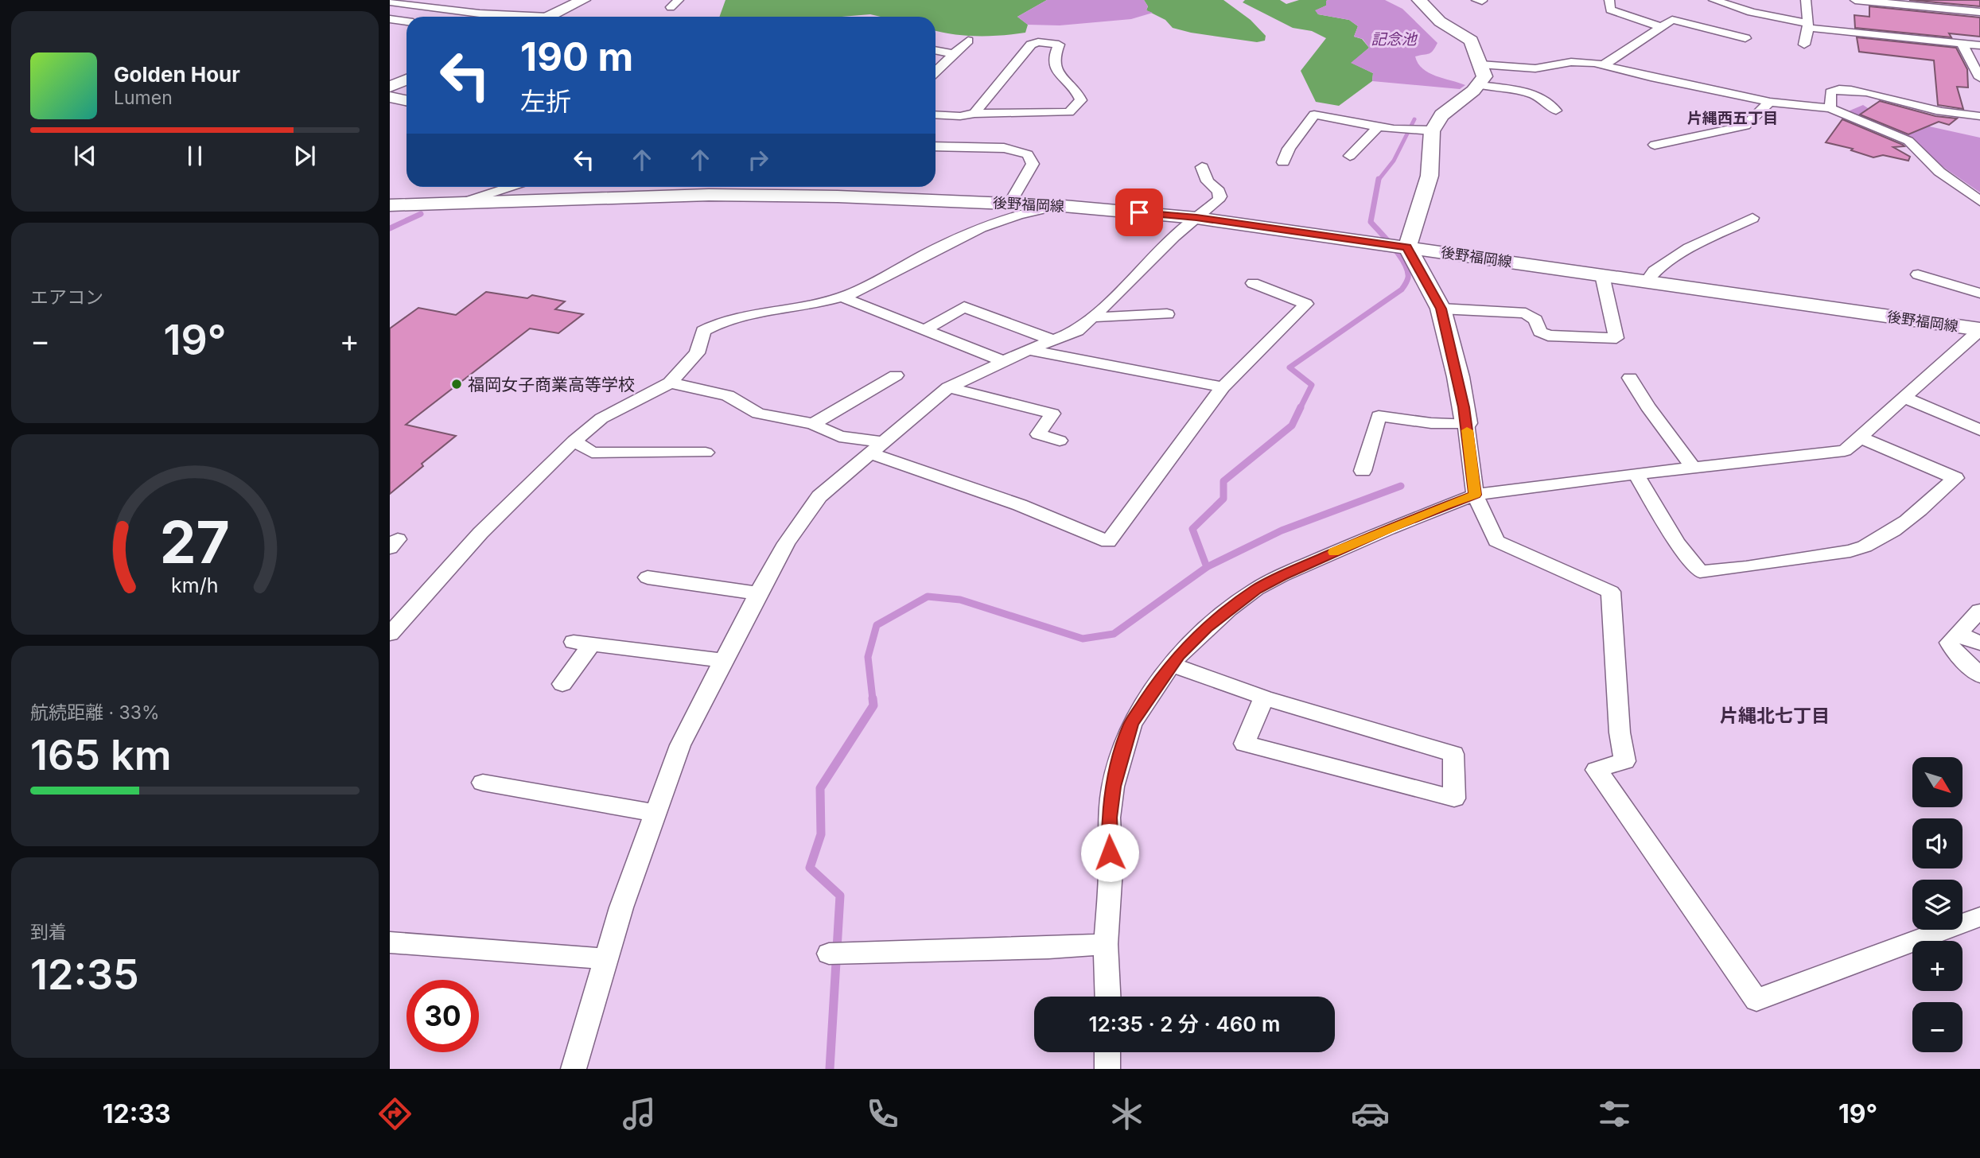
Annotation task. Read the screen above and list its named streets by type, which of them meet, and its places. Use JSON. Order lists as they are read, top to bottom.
{
  "streets": {
    "street": ["後野福岡線"]
  },
  "districts": ["片縄西五丁目", "片縄北七丁目"],
  "water": ["記念池"],
  "places": ["福岡女子商業高等学校"],
  "north": "bottom right",
  "page": {
    "turn": ["190 m", "左折"],
    "song": ["Golden Hour", "Lumen"],
    "tile": [
      "エアコン",
      ["航続距離 · 33%", "165 km"],
      ["到着", "12:35"]
    ],
    "heat": ["−", "19°", "+"],
    "map_buttons": ["+", "−"],
    "limit": "30",
    "trip": "12:35 · 2 分 · 460 m",
    "tabs": ["12:33", "19°"],
    "gauge": ["27", "km/h"]
  }
}
